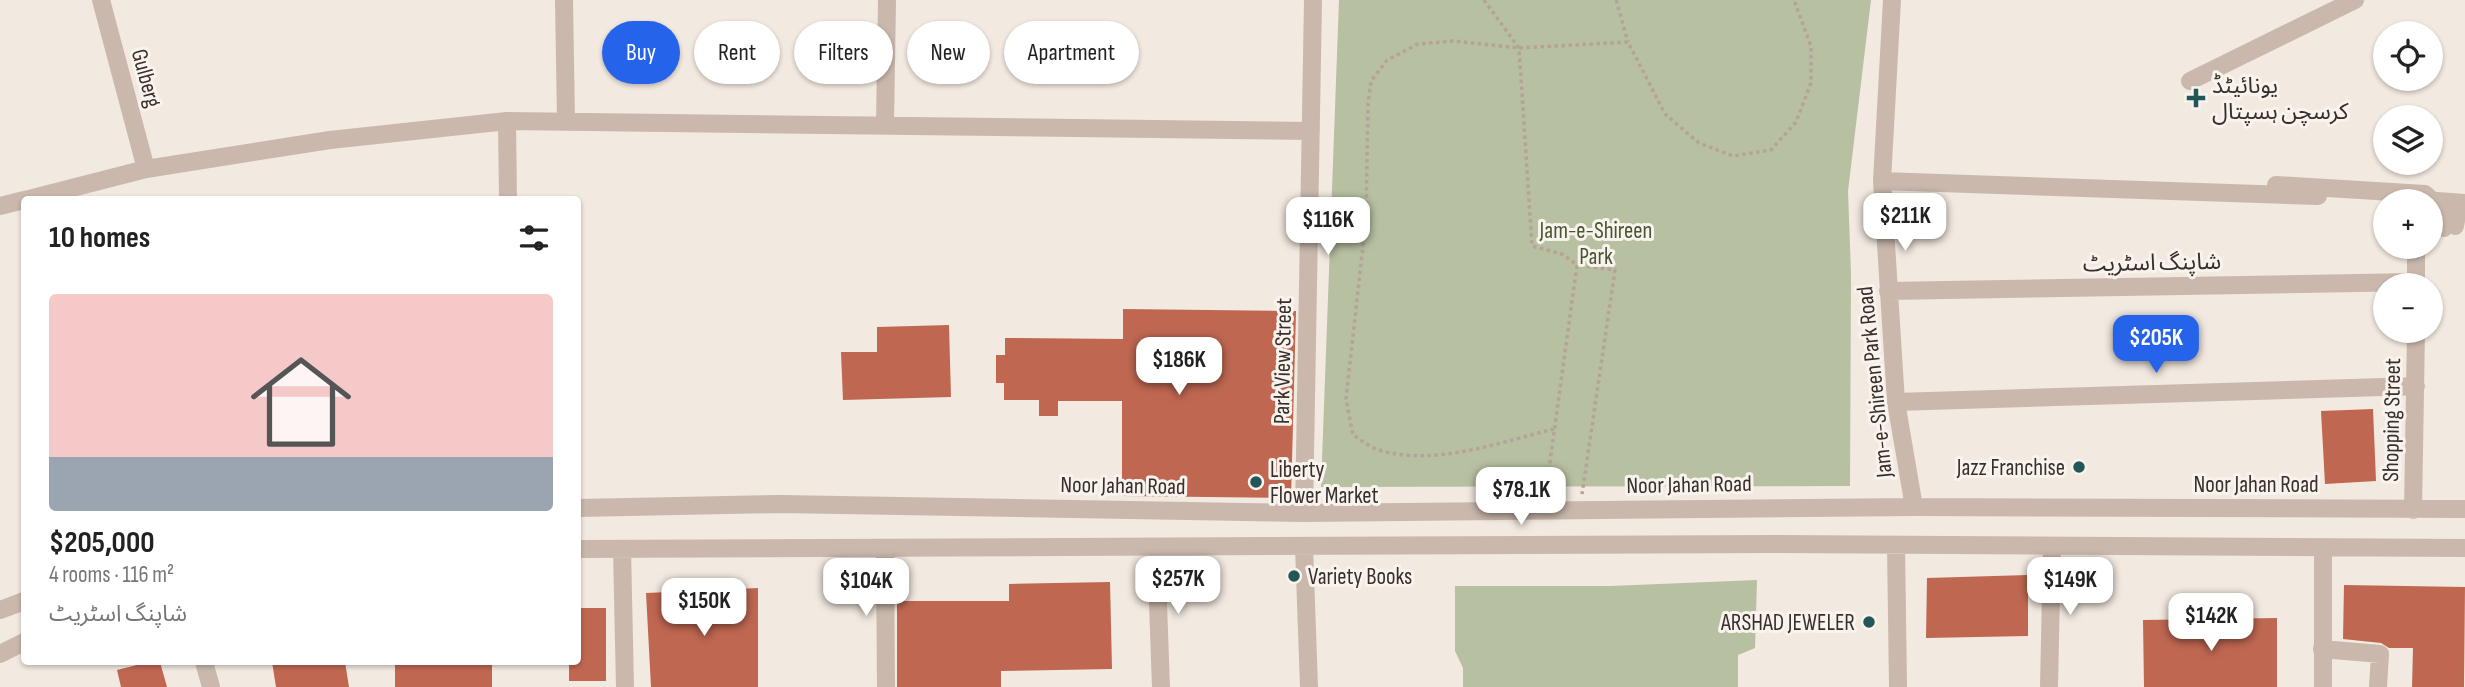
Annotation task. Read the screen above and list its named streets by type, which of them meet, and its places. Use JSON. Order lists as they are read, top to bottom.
{
  "streets": {
    "street": [
      "Gulberg",
      "شاپنگ اسٹریٹ",
      "Park View Street",
      "Jam-e-Shireen Park Road",
      "Shopping Street",
      "Noor Jahan Road"
    ]
  },
  "crossings": [
    ["شاپنگ اسٹریٹ", "Jam-e-Shireen Park Road"],
    ["Park View Street", "Noor Jahan Road"],
    ["Jam-e-Shireen Park Road", "Noor Jahan Road"],
    ["Shopping Street", "Noor Jahan Road"]
  ],
  "parks": ["Jam-e-Shireen Park"],
  "places": {
    "health": ["یونائیٹڈ کرسچن ہسپتال"],
    "other": [
      "Jazz Franchise",
      "Liberty Flower Market",
      "Variety Books",
      "ARSHAD JEWELER"
    ]
  },
  "page": {
    "map_buttons": ["+", "−"],
    "chip": [
      "Buy",
      "Rent",
      "Filters",
      "New",
      "Apartment"
    ],
    "price": [
      "$211K",
      "$116K",
      "$205K",
      "$186K",
      "$78.1K",
      "$257K",
      "$149K",
      "$104K",
      "$150K",
      "$142K"
    ],
    "heading": "10 homes",
    "list": [
      {
        "name": "$205,000",
        "note": "4 rooms · 116 m² · شاپنگ اسٹریٹ"
      }
    ]
  }
}
